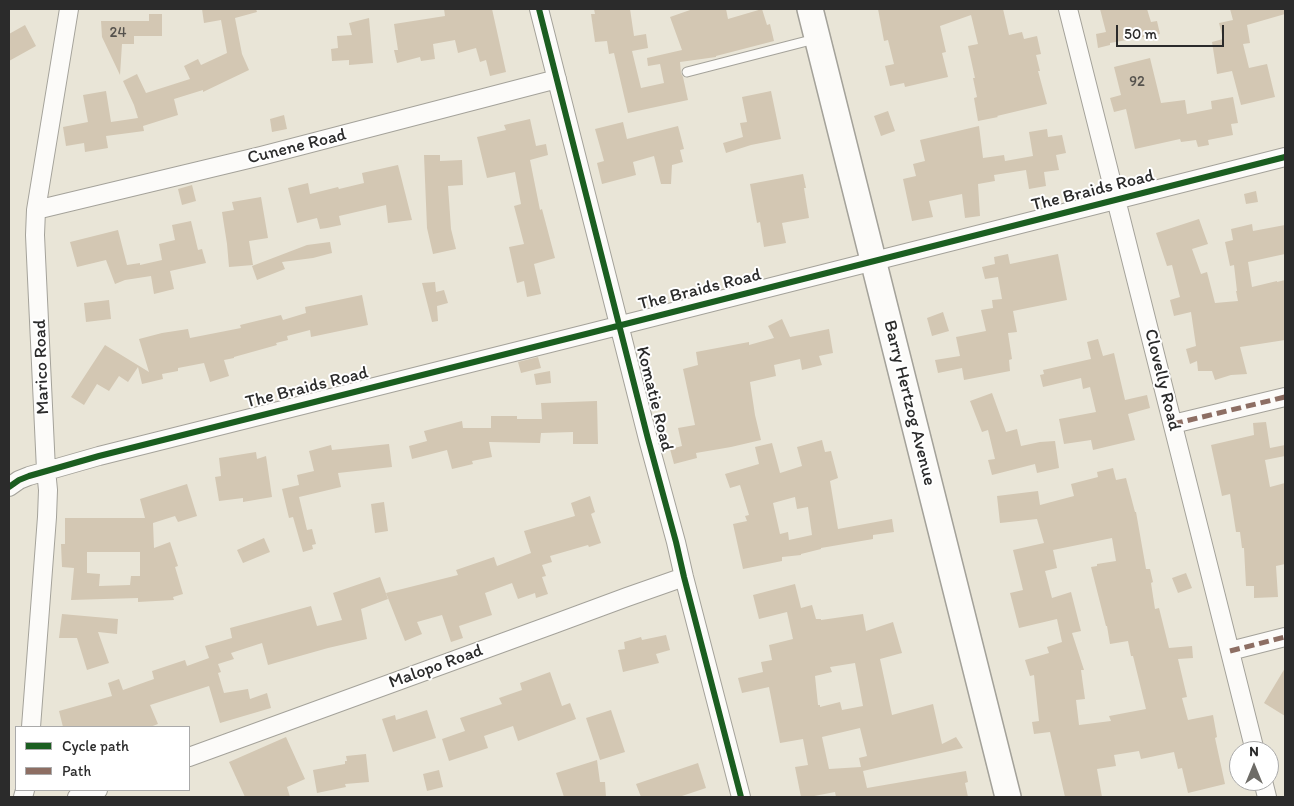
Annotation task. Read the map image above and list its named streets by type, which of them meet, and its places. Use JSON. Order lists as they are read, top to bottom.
{
  "streets": {
    "main road": ["Barry Hertzog Avenue"],
    "street": [
      "Cunene Road",
      "The Braids Road",
      "Marico Road",
      "Clovelly Road",
      "Komatie Road",
      "Malopo Road"
    ]
  },
  "crossings": [
    ["Cunene Road", "Marico Road"],
    ["Cunene Road", "Komatie Road"],
    ["The Braids Road", "Marico Road"],
    ["The Braids Road", "Clovelly Road"],
    ["The Braids Road", "Komatie Road"],
    ["The Braids Road", "Barry Hertzog Avenue"],
    ["Komatie Road", "Malopo Road"]
  ],
  "house_numbers": ["24", "92"],
  "legend": ["Cycle path", "Path"],
  "scale_bar": "50 m",
  "north": "top"
}
